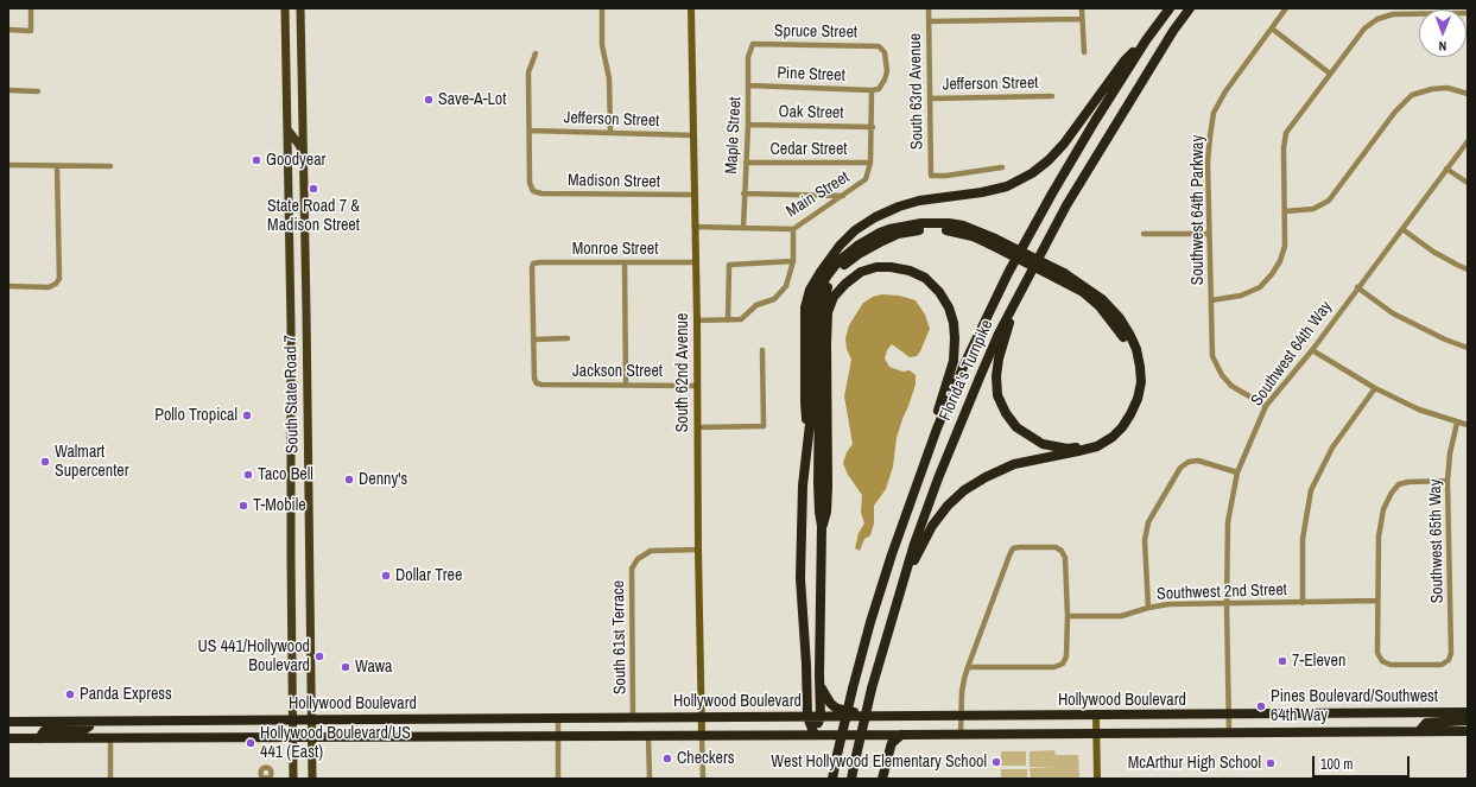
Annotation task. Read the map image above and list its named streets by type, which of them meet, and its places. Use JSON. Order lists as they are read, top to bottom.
{
  "streets": {
    "highway": ["Florida's Turnpike", "Hollywood Boulevard"],
    "main road": ["South State Road 7"],
    "street": [
      "Spruce Street",
      "Pine Street",
      "Jefferson Street",
      "South 63rd Avenue",
      "Oak Street",
      "Maple Street",
      "Cedar Street",
      "Madison Street",
      "Main Street",
      "Southwest 64th Parkway",
      "Monroe Street",
      "Southwest 64th Way",
      "Jackson Street",
      "South 62nd Avenue",
      "Southwest 65th Way",
      "Southwest 2nd Street",
      "South 61st Terrace"
    ]
  },
  "crossings": [
    ["Spruce Street", "Pine Street"],
    ["Spruce Street", "Maple Street"],
    ["Spruce Street", "Main Street"],
    ["Pine Street", "Maple Street"],
    ["Pine Street", "Main Street"],
    ["Jefferson Street", "South 63rd Avenue"],
    ["Jefferson Street", "Madison Street"],
    ["Jefferson Street", "South 62nd Avenue"],
    ["Oak Street", "Maple Street"],
    ["Oak Street", "Main Street"],
    ["Maple Street", "Cedar Street"],
    ["Maple Street", "Main Street"],
    ["Cedar Street", "Main Street"],
    ["Madison Street", "South 62nd Avenue"],
    ["Main Street", "South 62nd Avenue"],
    ["Southwest 64th Parkway", "Southwest 64th Way"],
    ["Monroe Street", "Jackson Street"],
    ["Monroe Street", "South 62nd Avenue"],
    ["Southwest 64th Way", "Southwest 2nd Street"],
    ["Southwest 64th Way", "Hollywood Boulevard"],
    ["Jackson Street", "South 62nd Avenue"],
    ["South 62nd Avenue", "South 61st Terrace"],
    ["South 62nd Avenue", "Hollywood Boulevard"],
    ["South State Road 7", "Hollywood Boulevard"],
    ["Southwest 65th Way", "Southwest 2nd Street"],
    ["South 61st Terrace", "Hollywood Boulevard"]
  ],
  "places": [
    "Save-A-Lot",
    "Goodyear",
    "State Road 7 & Madison Street",
    "Pollo Tropical",
    "Walmart Supercenter",
    "Taco Bell",
    "Denny's",
    "T-Mobile",
    "Dollar Tree",
    "US 441/Hollywood Boulevard",
    "7-Eleven",
    "Wawa",
    "Panda Express",
    "Pines Boulevard/Southwest 64th Way",
    "Hollywood Boulevard/US 441 (East)",
    "Checkers",
    "West Hollywood Elementary School",
    "McArthur High School"
  ],
  "scale_bar": "100 m",
  "north": "bottom"
}
